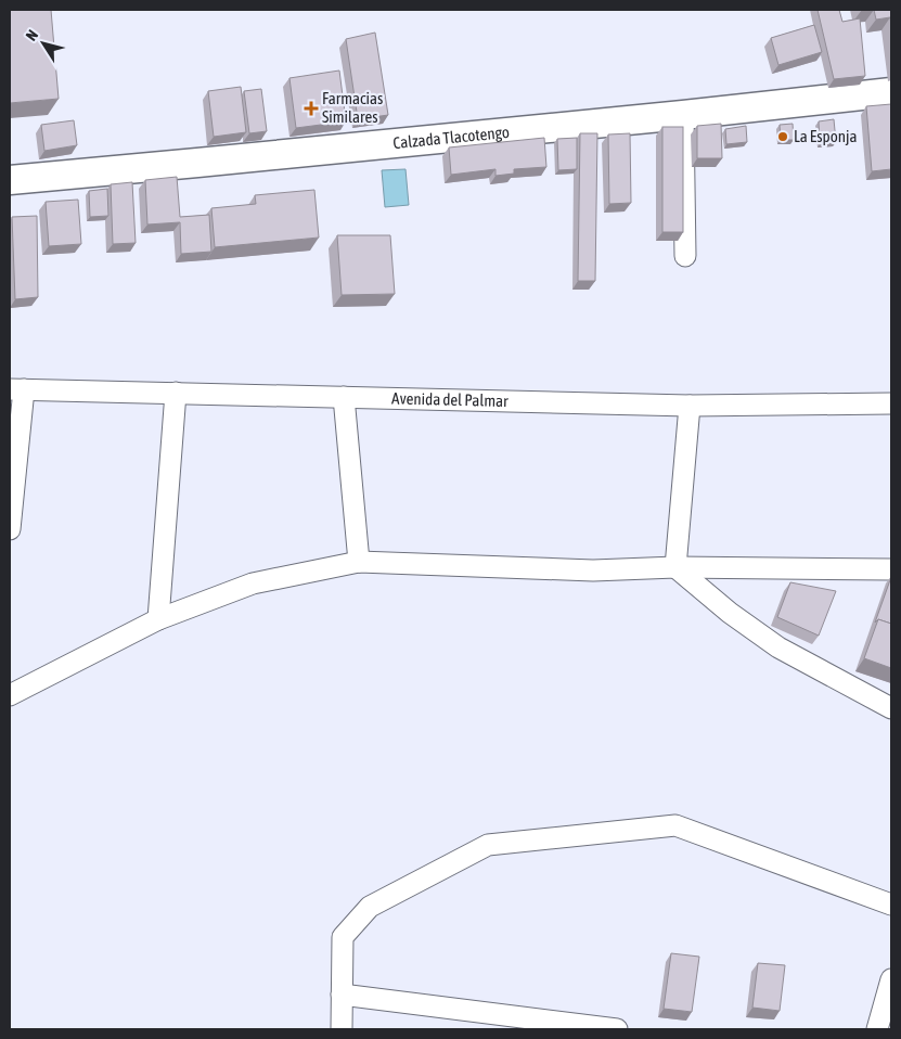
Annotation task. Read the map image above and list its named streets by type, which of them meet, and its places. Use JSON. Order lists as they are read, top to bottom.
{
  "streets": {
    "street": ["Calzada Tlacotengo", "Avenida del Palmar"]
  },
  "places": {
    "health": ["Farmacias Similares"],
    "other": ["La Esponja"]
  },
  "north": "top left"
}
